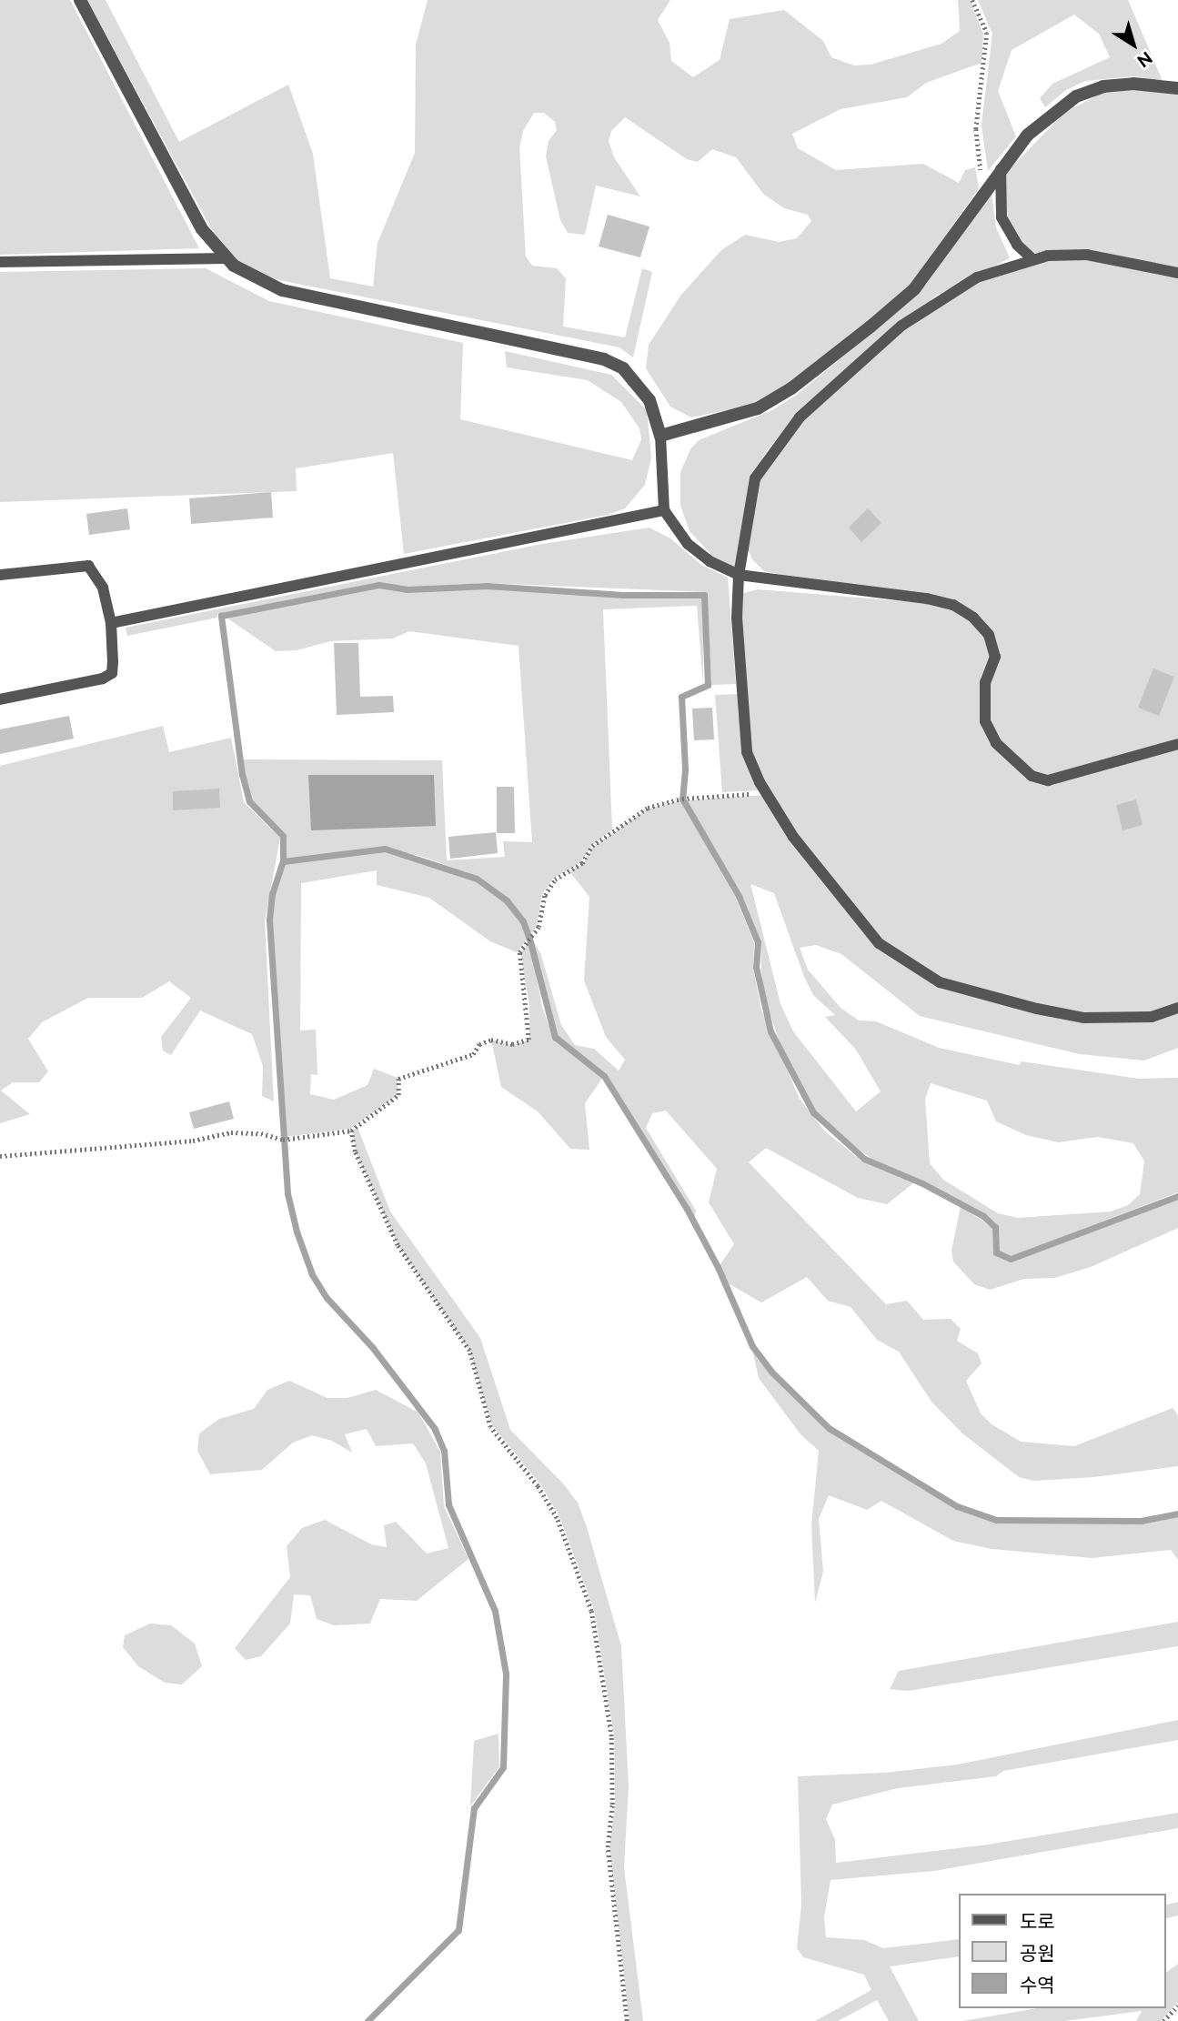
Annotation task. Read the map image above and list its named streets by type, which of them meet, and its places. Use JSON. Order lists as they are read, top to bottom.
{
  "legend": ["도로", "공원", "수역"],
  "north": "bottom right"
}
